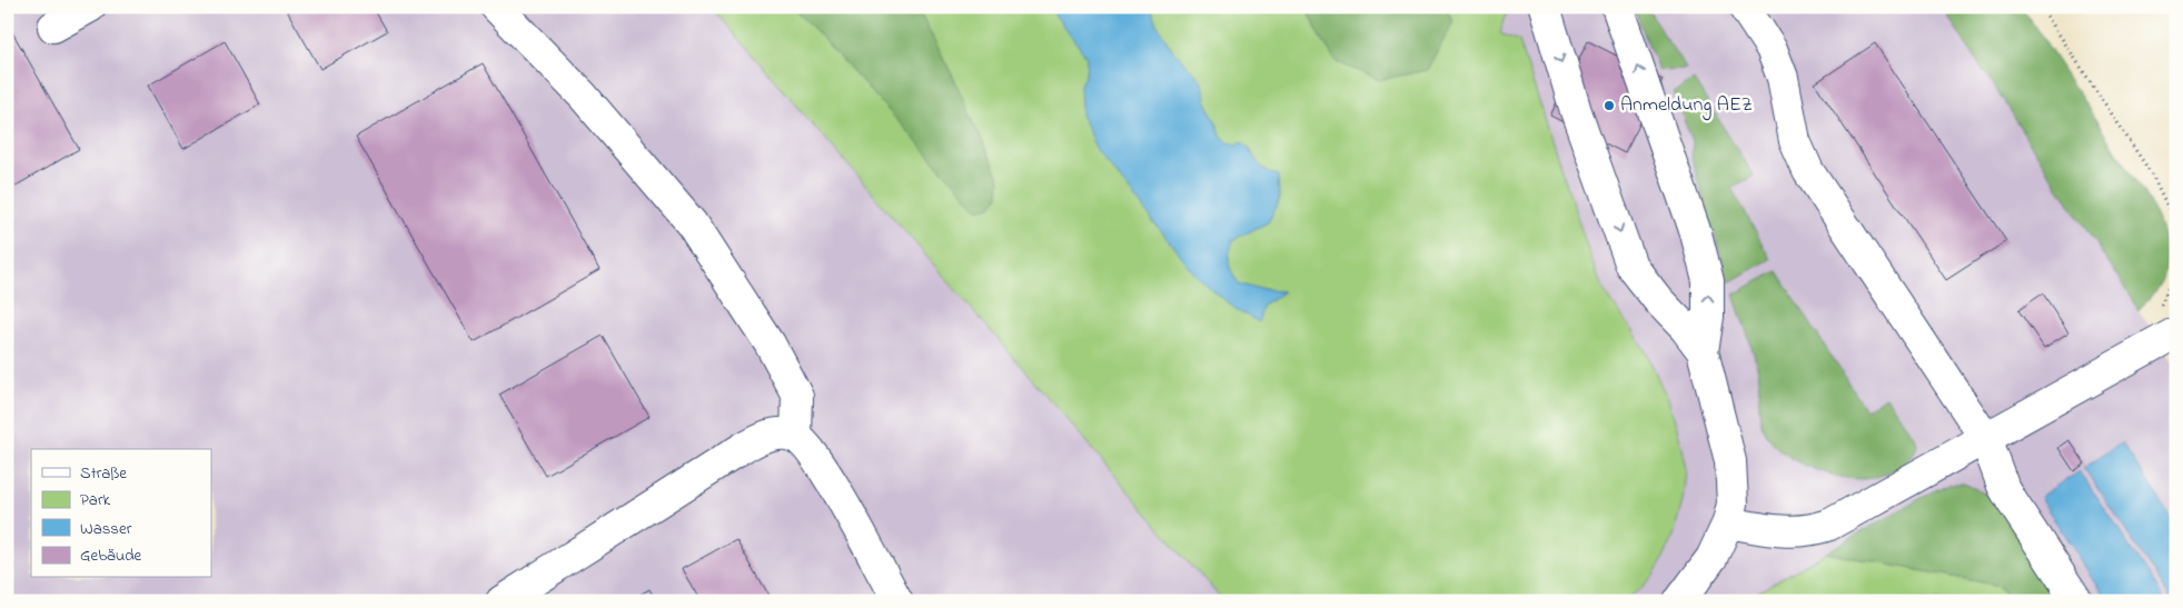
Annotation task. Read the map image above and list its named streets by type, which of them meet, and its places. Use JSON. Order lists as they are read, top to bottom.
{
  "places": ["Anmeldung AEZ"],
  "legend": [
    "Straße",
    "Park",
    "Wasser",
    "Gebäude"
  ]
}
